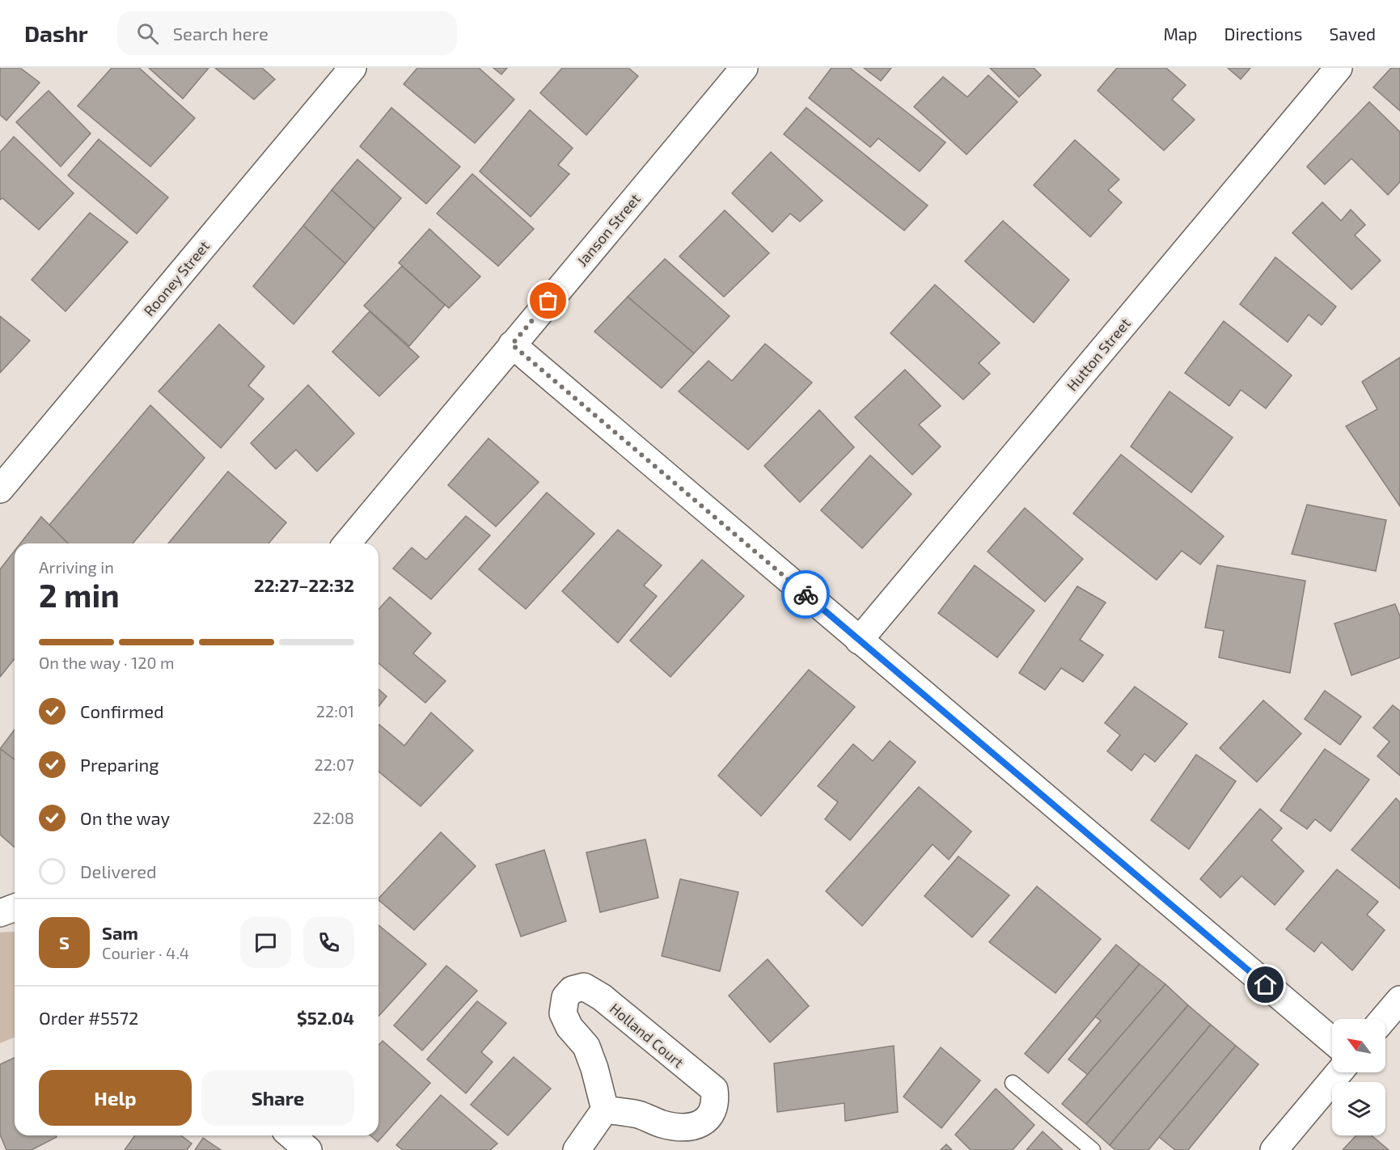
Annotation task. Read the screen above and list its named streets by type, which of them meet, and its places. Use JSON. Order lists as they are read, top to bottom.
{
  "streets": {
    "street": [
      "Janson Street",
      "Rooney Street",
      "Hutton Street",
      "Holland Court"
    ]
  },
  "north": "top left",
  "page": {
    "header": "Dashr",
    "search": "Search here",
    "nav": ["Map", "Directions", "Saved"],
    "heading": ["2 min", "Arriving in", "22:27–22:32"],
    "panel": [
      "Sam",
      "Courier · 4.4",
      "Order #5572",
      "$52.04"
    ],
    "bar": "On the way · 120 m",
    "list": [
      ["Confirmed", "22:01"],
      ["Preparing", "22:07"],
      ["On the way", "22:08"],
      "Delivered"
    ],
    "round": "S",
    "buttons": ["Help", "Share"]
  }
}
